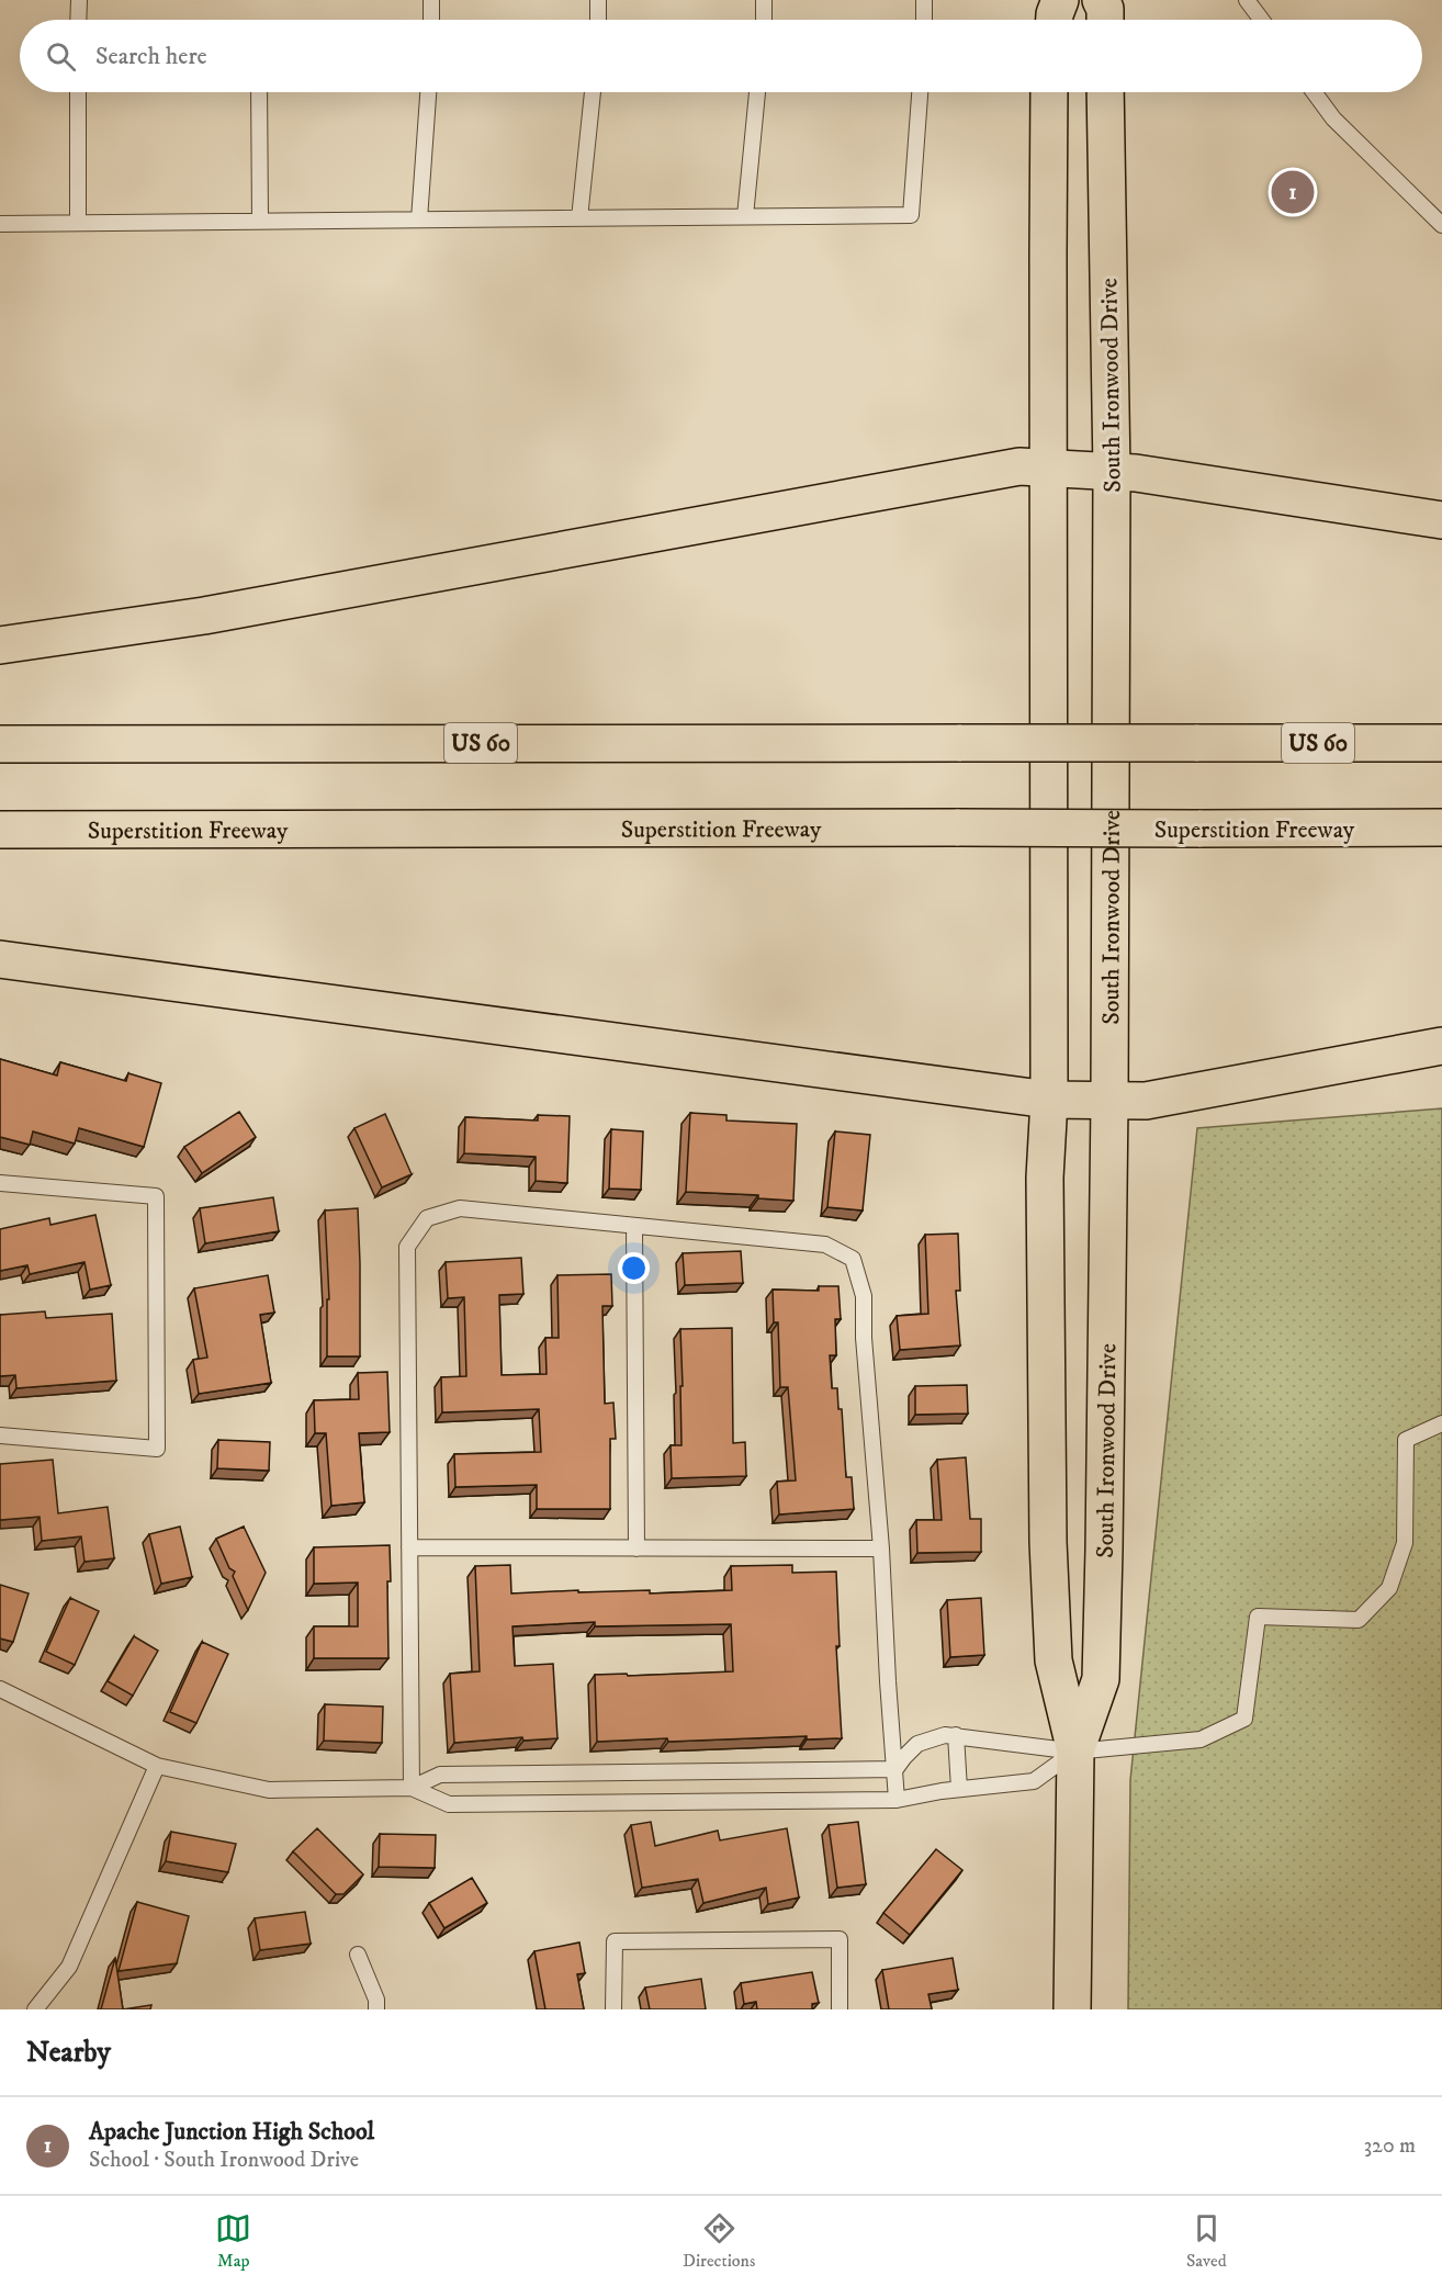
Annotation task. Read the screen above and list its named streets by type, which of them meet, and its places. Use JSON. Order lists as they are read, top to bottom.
{
  "streets": {
    "main road": ["South Ironwood Drive", "US 60", "Superstition Freeway"]
  },
  "page": {
    "search": "Search here",
    "pins": "1",
    "heading": "Nearby",
    "list": [
      {
        "mark": "1",
        "name": "Apache Junction High School",
        "note": "School · South Ironwood Drive",
        "value": "320 m"
      }
    ],
    "nav": ["Map", "Directions", "Saved"]
  }
}
